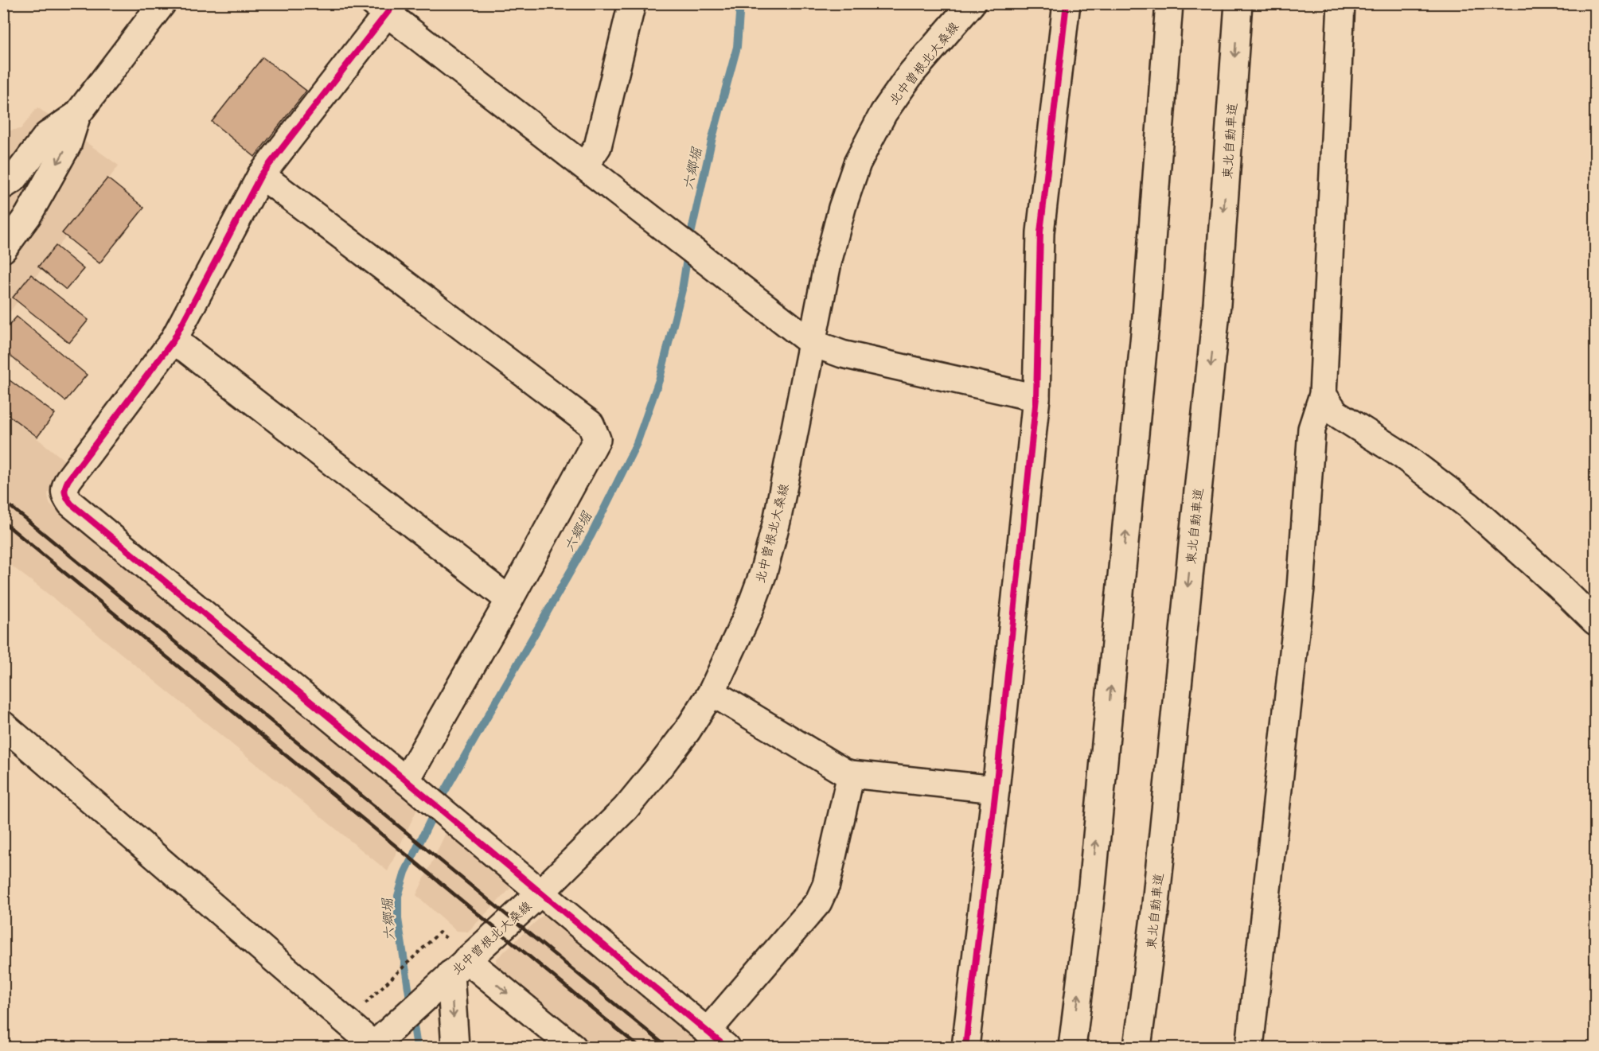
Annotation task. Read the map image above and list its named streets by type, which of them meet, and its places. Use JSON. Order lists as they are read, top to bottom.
{
  "streets": {
    "main road": ["北中曽根北大桑線", "東北自動車道"]
  },
  "water": ["六郷堀"]
}
